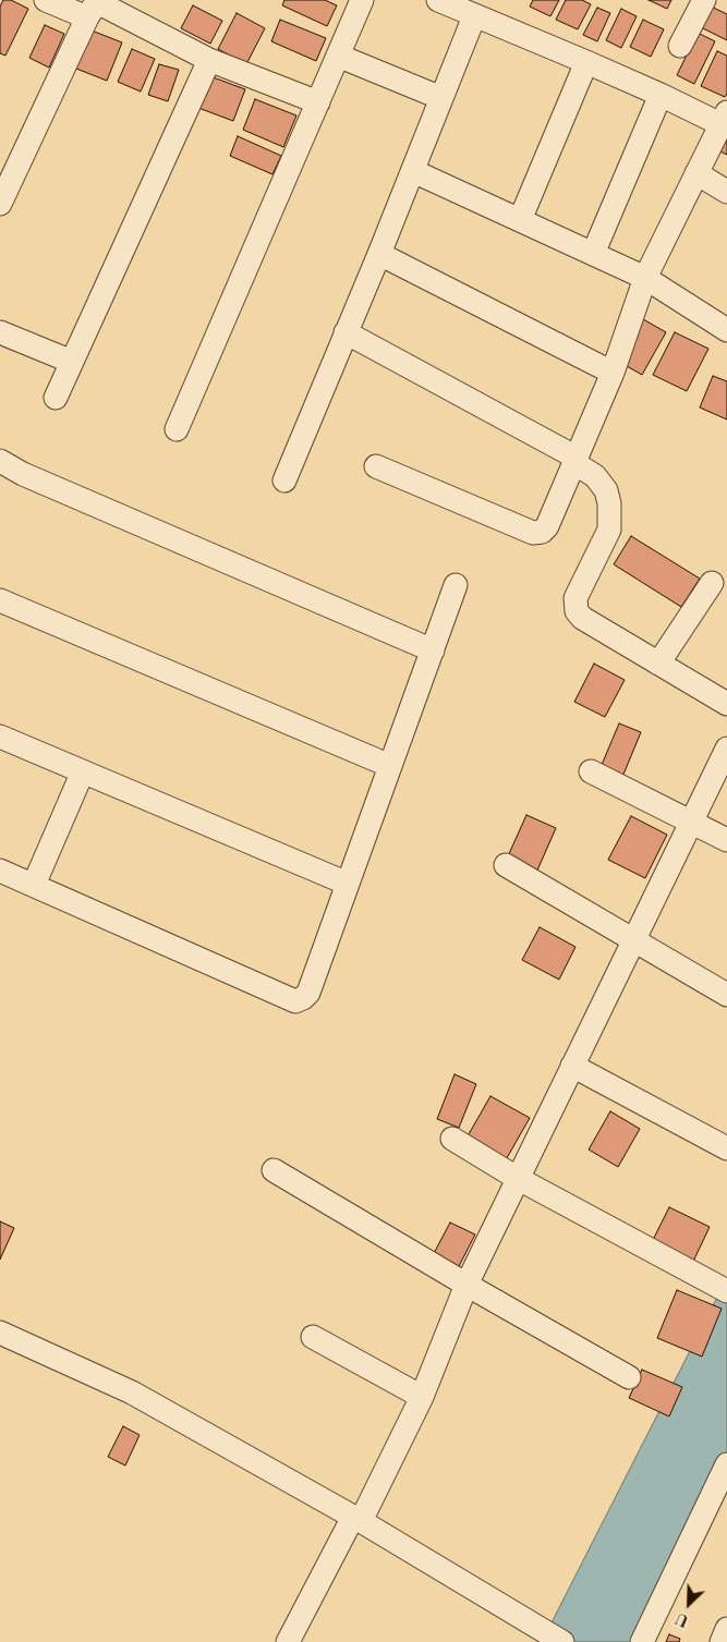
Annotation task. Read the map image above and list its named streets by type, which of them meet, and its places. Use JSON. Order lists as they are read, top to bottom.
{
  "north": "bottom left"
}
